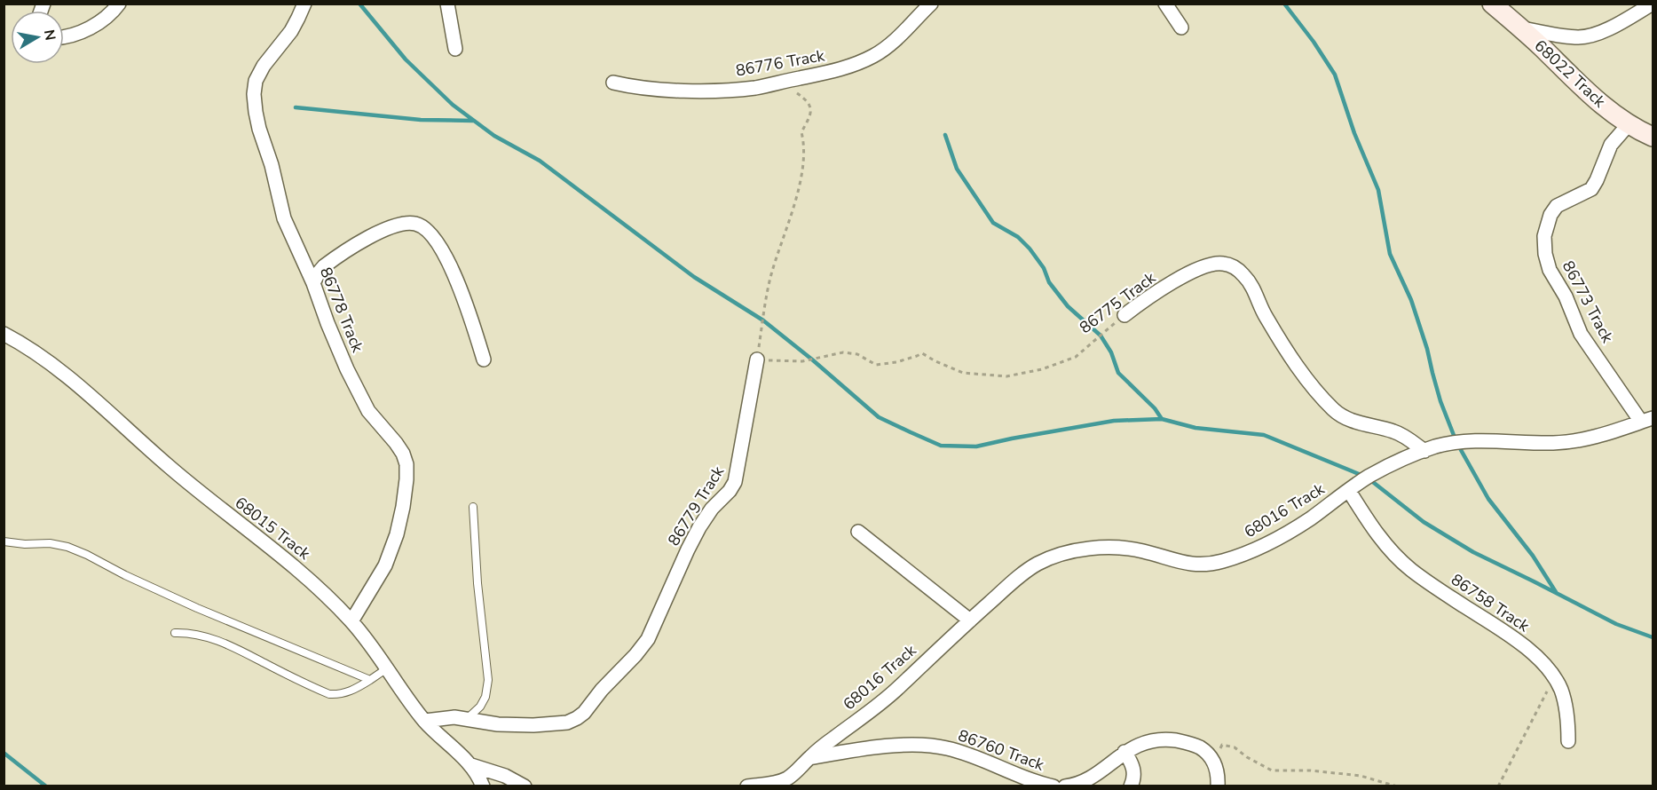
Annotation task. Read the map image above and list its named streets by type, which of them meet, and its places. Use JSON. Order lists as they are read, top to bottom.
{
  "streets": {
    "street": [
      "86776 Track",
      "68022 Track",
      "86773 Track",
      "86775 Track",
      "86778 Track",
      "86779 Track",
      "68016 Track",
      "68015 Track",
      "86758 Track",
      "86760 Track"
    ]
  },
  "crossings": [
    ["68022 Track", "86773 Track"],
    ["86773 Track", "68016 Track"],
    ["86775 Track", "86779 Track"],
    ["86775 Track", "68016 Track"],
    ["86778 Track", "68015 Track"],
    ["86779 Track", "68015 Track"],
    ["68016 Track", "86758 Track"],
    ["68016 Track", "86760 Track"]
  ],
  "north": "right"
}
